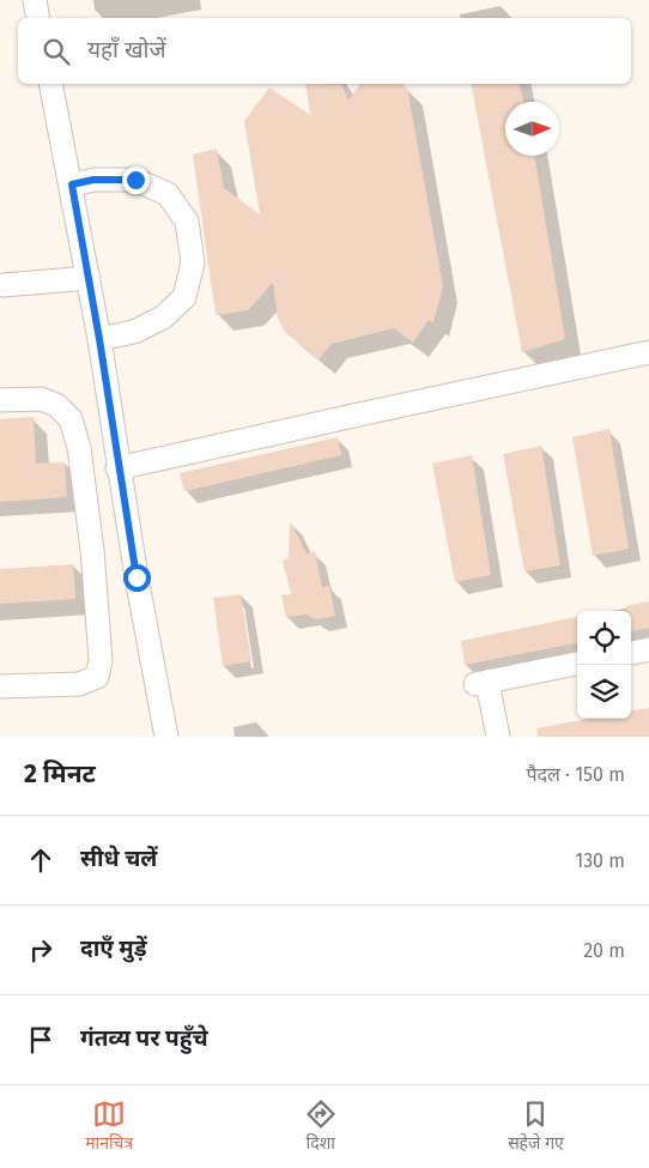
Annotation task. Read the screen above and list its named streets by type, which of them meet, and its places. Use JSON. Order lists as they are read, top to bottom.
{
  "north": "right",
  "page": {
    "search": "यहाँ खोजें",
    "heading": ["2 मिनट", "पैदल · 150 m"],
    "list": [
      ["सीधे चलें", "130 m"],
      ["दाएँ मुड़ें", "20 m"],
      "गंतव्य पर पहुँचे"
    ],
    "nav": ["मानचित्र", "दिशा", "सहेजे गए"]
  }
}
